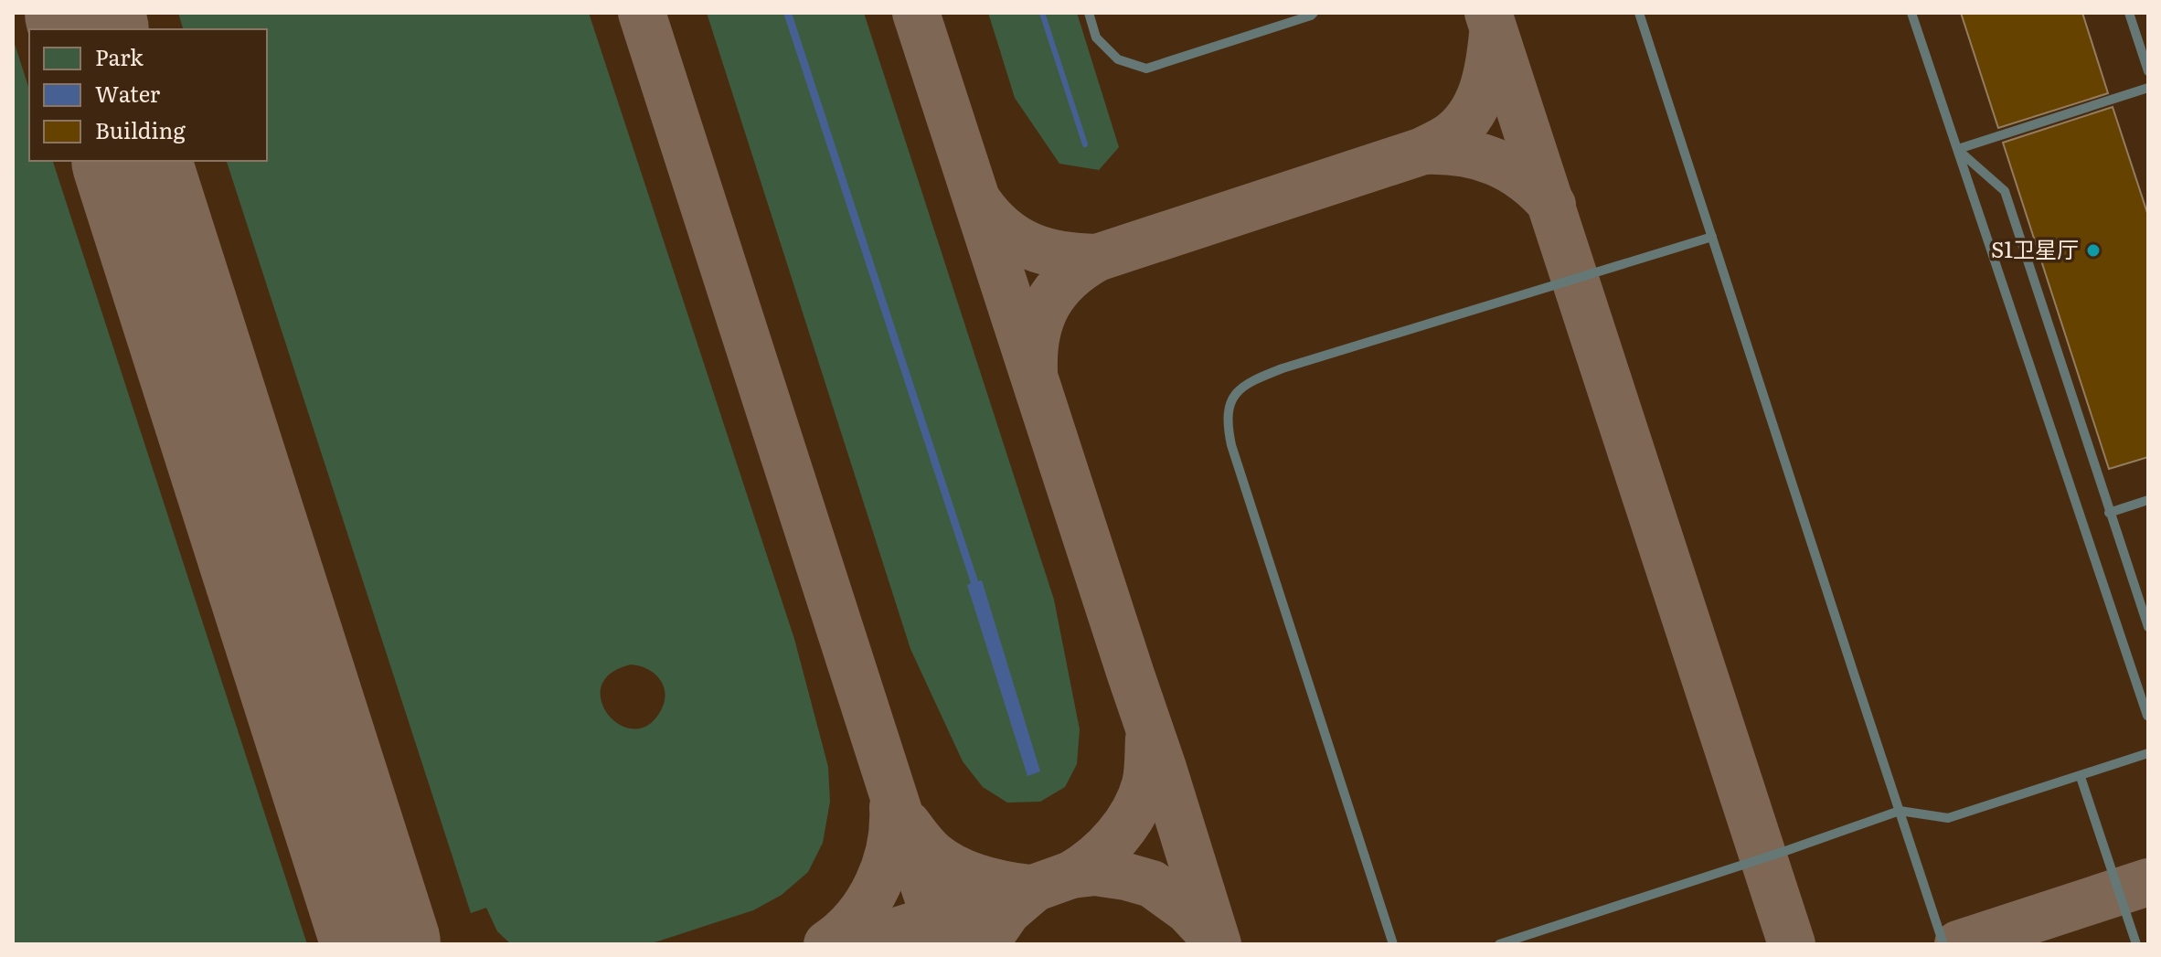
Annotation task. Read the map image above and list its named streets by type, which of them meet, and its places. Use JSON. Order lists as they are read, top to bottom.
{
  "places": ["S1卫星厅"],
  "legend": ["Park", "Water", "Building"]
}
